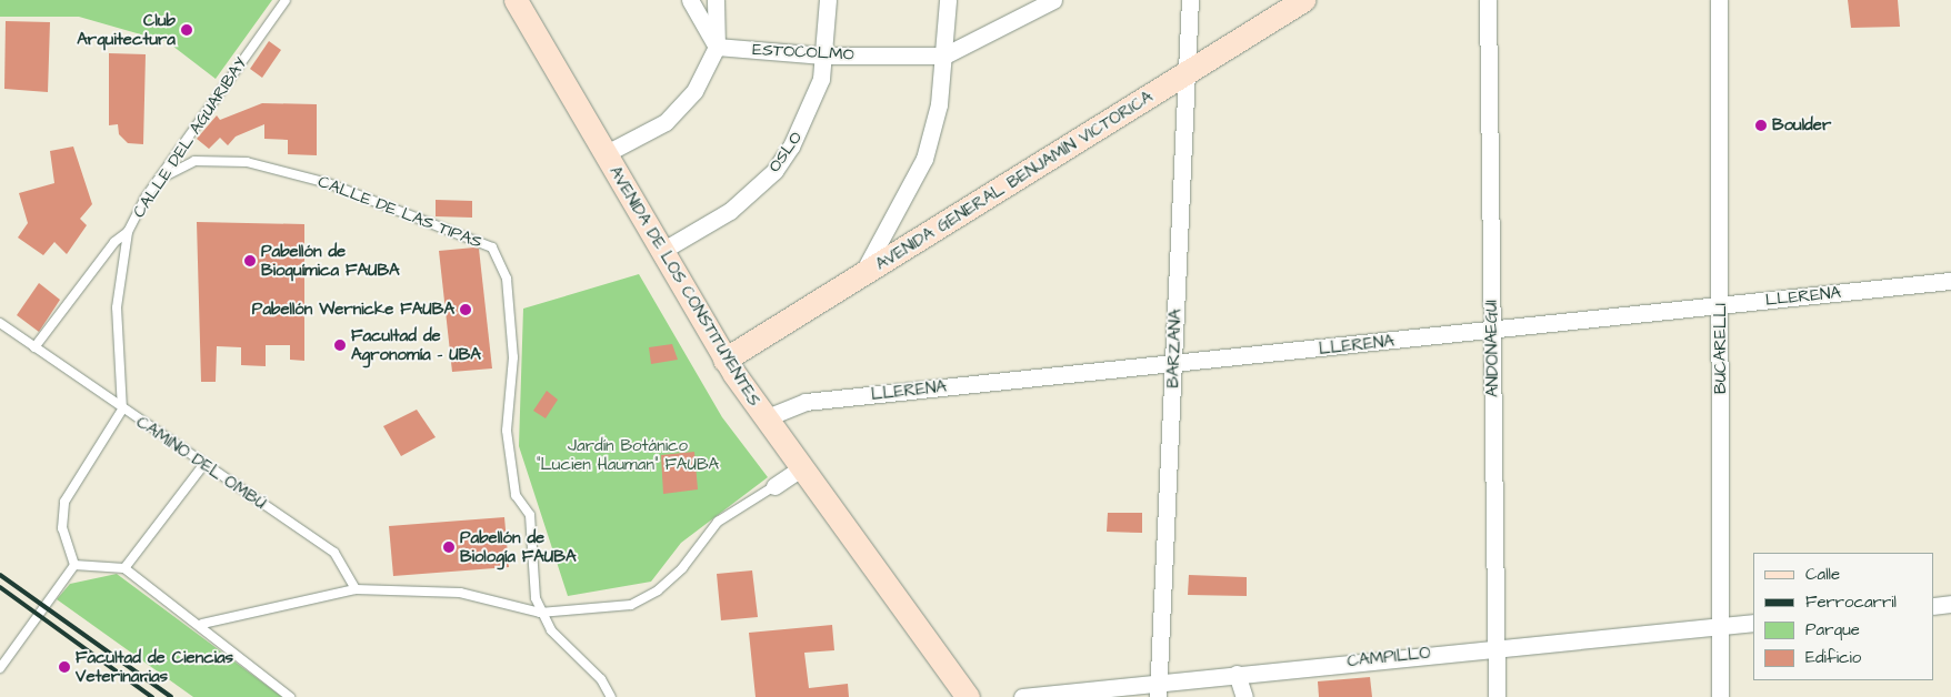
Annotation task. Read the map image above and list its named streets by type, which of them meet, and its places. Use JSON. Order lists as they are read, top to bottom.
{
  "streets": {
    "main road": ["AVENIDA GENERAL BENJAMÍN VICTORICA", "AVENIDA DE LOS CONSTITUYENTES"],
    "street": [
      "ESTOCOLMO",
      "OSLO",
      "LLERENA",
      "BARZANA",
      "ANDONAEGUI",
      "BUCARELLI",
      "CAMPILLO"
    ],
    "lane": ["CALLE DEL AGUARIBAY", "CALLE DE LAS TIPAS", "CAMINO DEL OMBÚ"]
  },
  "crossings": [
    ["ESTOCOLMO", "OSLO"],
    ["CALLE DEL AGUARIBAY", "CALLE DE LAS TIPAS"],
    ["CALLE DEL AGUARIBAY", "CAMINO DEL OMBÚ"],
    ["OSLO", "AVENIDA DE LOS CONSTITUYENTES"],
    ["AVENIDA GENERAL BENJAMÍN VICTORICA", "AVENIDA DE LOS CONSTITUYENTES"],
    ["AVENIDA GENERAL BENJAMÍN VICTORICA", "BARZANA"],
    ["AVENIDA DE LOS CONSTITUYENTES", "LLERENA"],
    ["LLERENA", "BARZANA"],
    ["LLERENA", "ANDONAEGUI"],
    ["LLERENA", "BUCARELLI"],
    ["BARZANA", "CAMPILLO"],
    ["ANDONAEGUI", "CAMPILLO"],
    ["BUCARELLI", "CAMPILLO"]
  ],
  "parks": ["Jardín Botánico \"Lucien Hauman\" FAUBA"],
  "places": [
    "Club Arquitectura",
    "Boulder",
    "Pabellón de Bioquímica FAUBA",
    "Pabellón Wernicke FAUBA",
    "Facultad de Agronomía - UBA",
    "Pabellón de Biología FAUBA",
    "Facultad de Ciencias Veterinarias"
  ],
  "legend": [
    "Calle",
    "Ferrocarril",
    "Parque",
    "Edificio"
  ]
}
